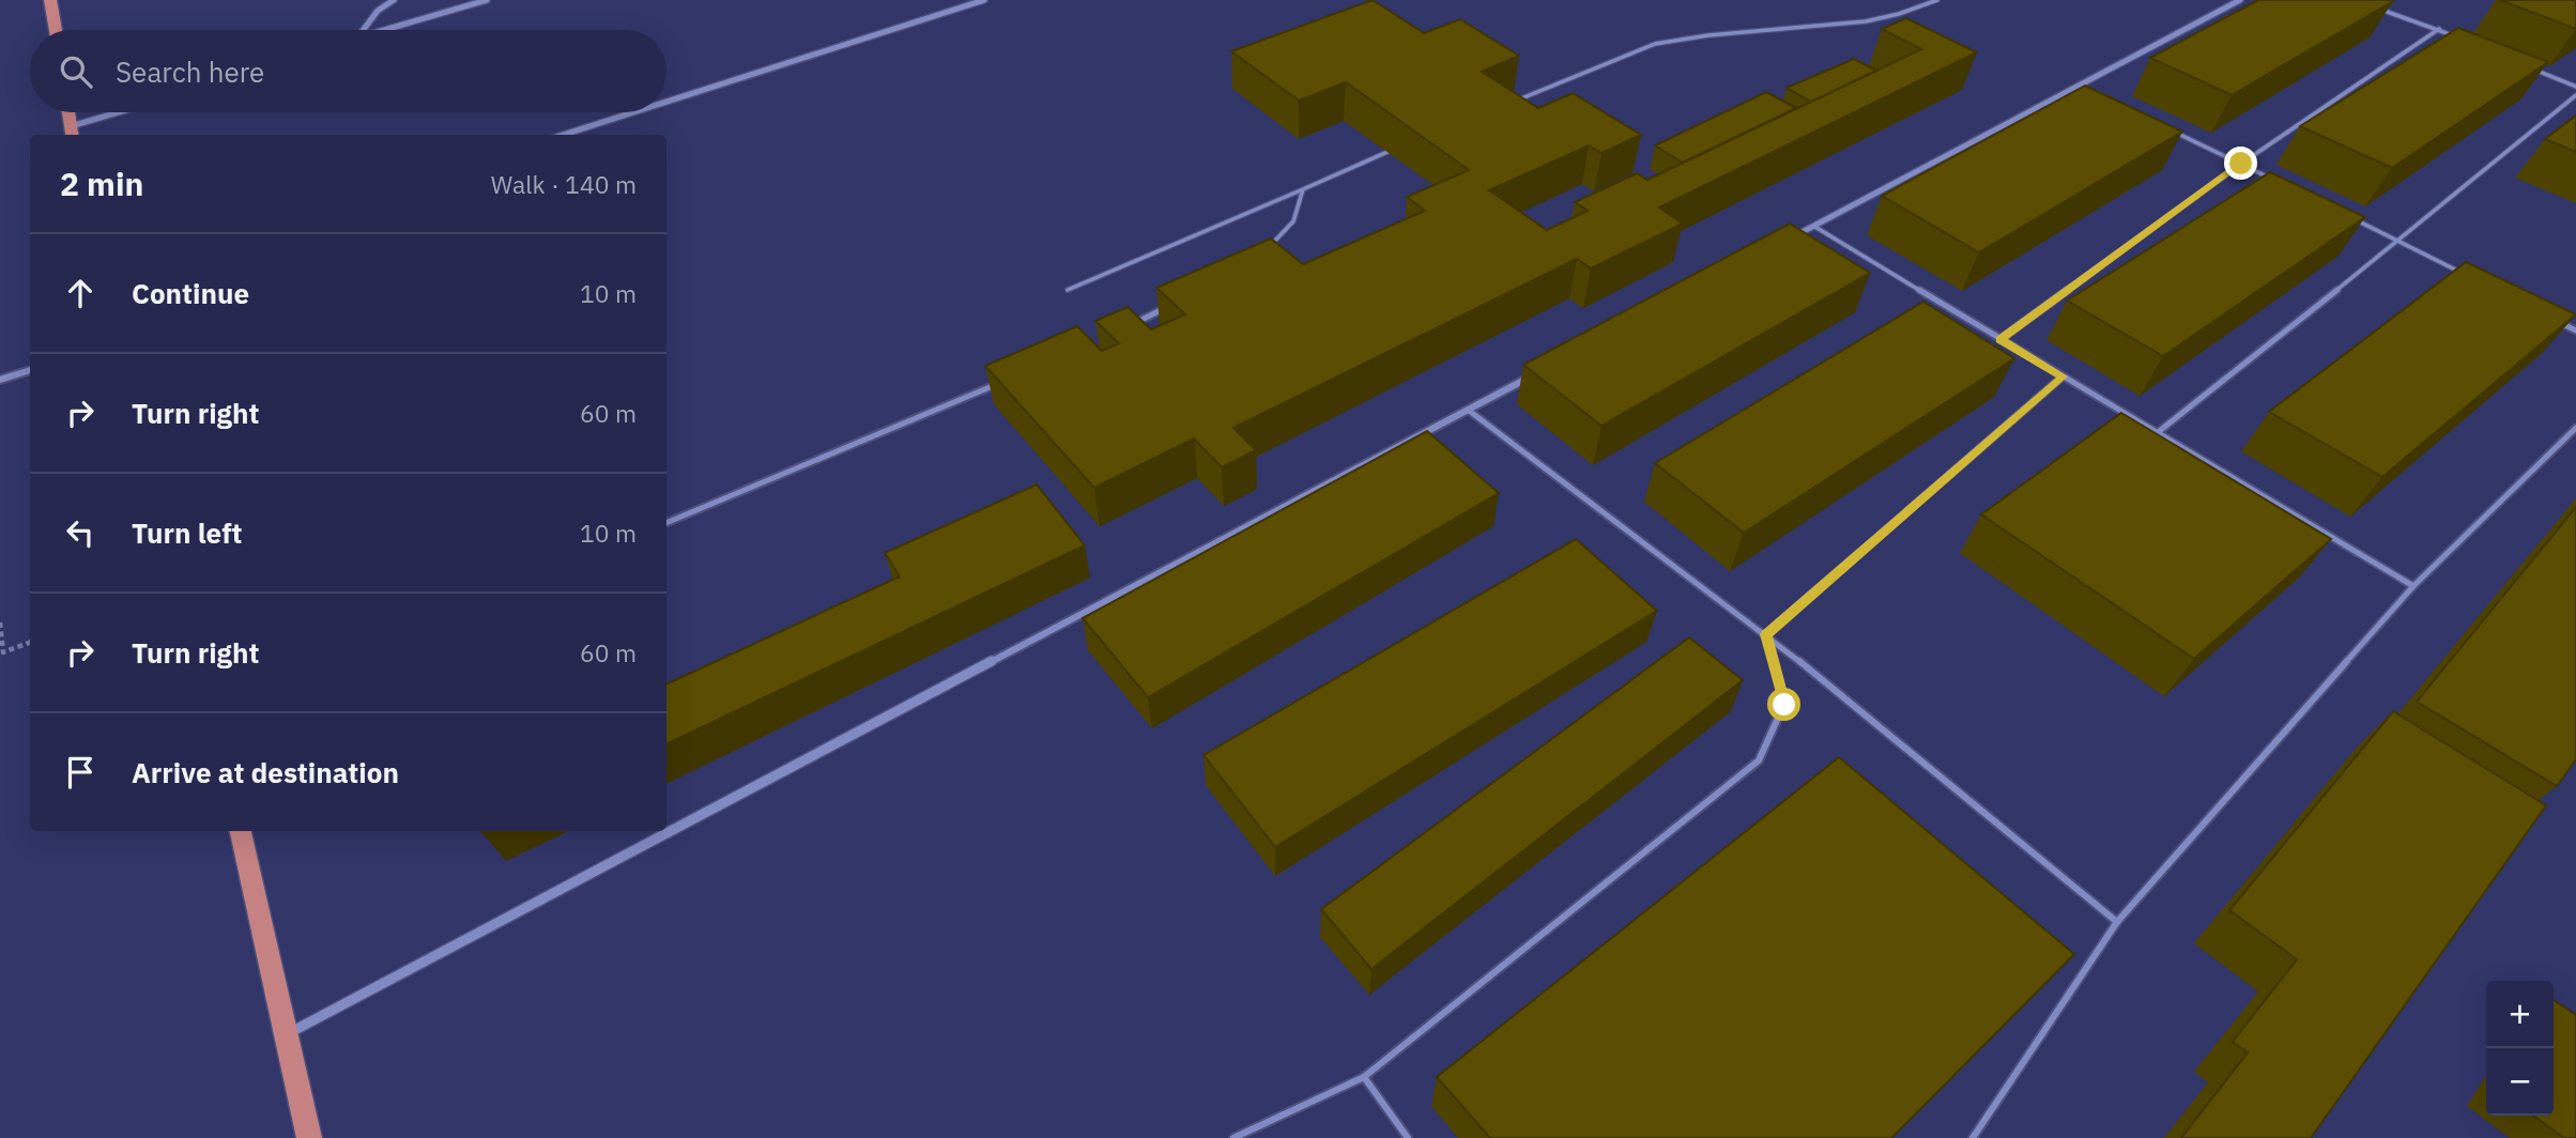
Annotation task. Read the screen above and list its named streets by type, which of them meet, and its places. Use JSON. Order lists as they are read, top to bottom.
{
  "page": {
    "search": "Search here",
    "heading": ["2 min", "Walk · 140 m"],
    "list": [
      ["Continue", "10 m"],
      ["Turn right", "60 m"],
      ["Turn left", "10 m"],
      ["Turn right", "60 m"],
      "Arrive at destination"
    ],
    "map_buttons": ["+", "−"]
  }
}
